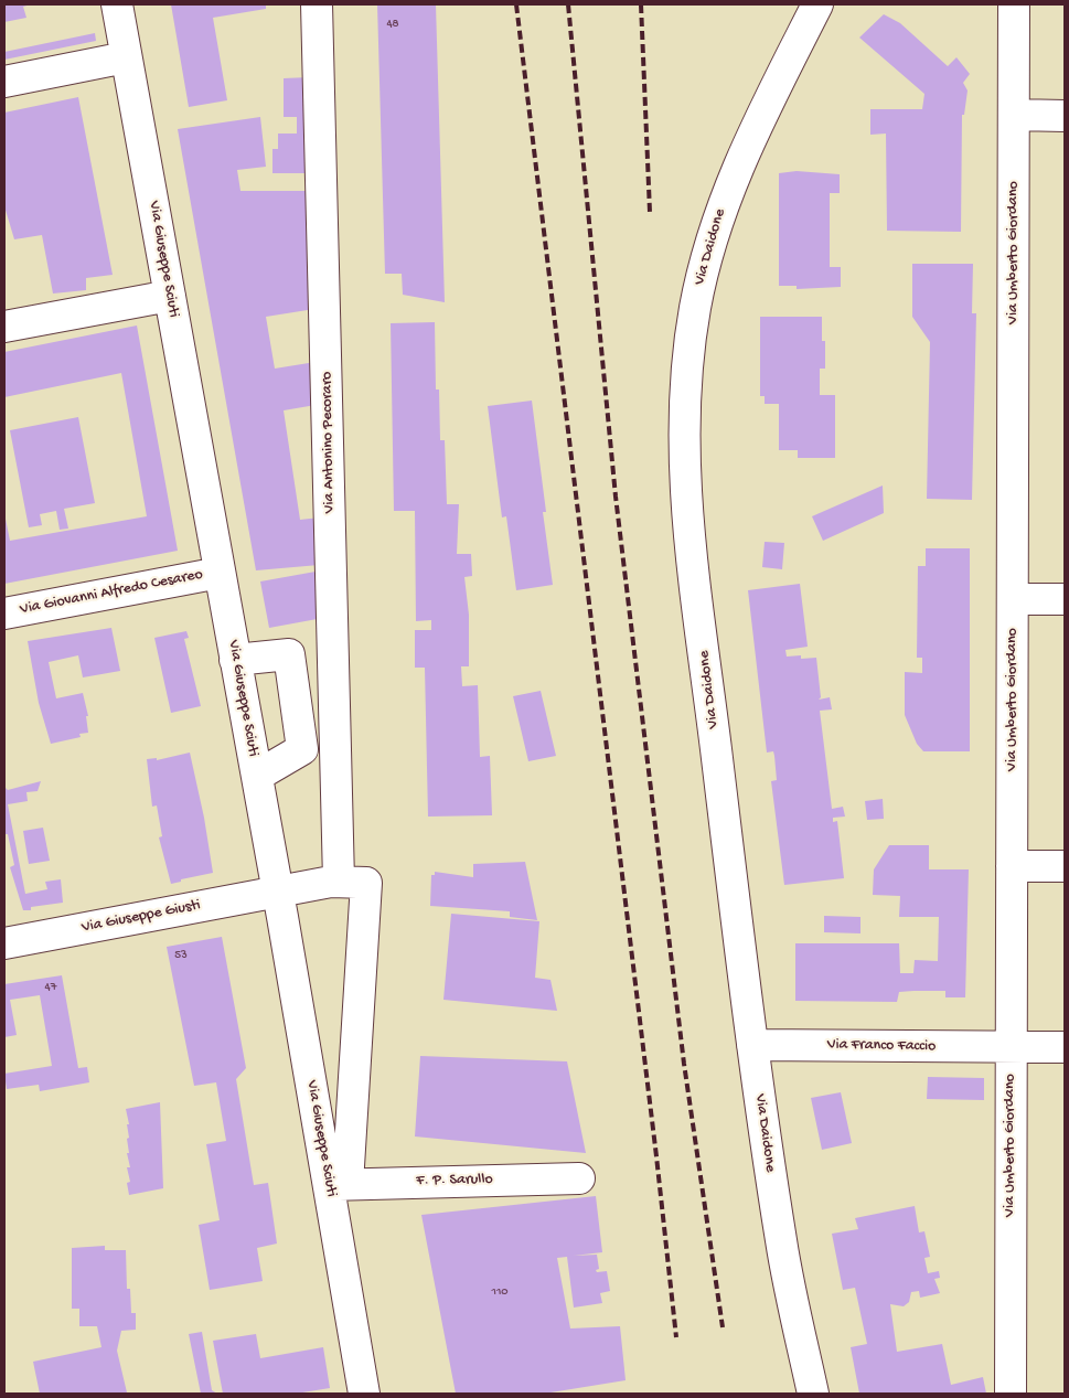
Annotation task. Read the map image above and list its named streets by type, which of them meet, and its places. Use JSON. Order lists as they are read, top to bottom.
{
  "streets": {
    "street": [
      "Via Daidone",
      "Via Umberto Giordano",
      "Via Giuseppe Sciuti",
      "Via Antonino Pecoraro",
      "Via Giovanni Alfredo Cesareo",
      "Via Giuseppe Giusti",
      "Via Franco Faccio",
      "F. P. Sarullo"
    ]
  },
  "crossings": [
    ["Via Daidone", "Via Franco Faccio"],
    ["Via Umberto Giordano", "Via Franco Faccio"],
    ["Via Giuseppe Sciuti", "Via Giovanni Alfredo Cesareo"],
    ["Via Giuseppe Sciuti", "Via Giuseppe Giusti"],
    ["Via Giuseppe Sciuti", "F. P. Sarullo"],
    ["Via Antonino Pecoraro", "Via Giuseppe Giusti"],
    ["Via Giuseppe Giusti", "F. P. Sarullo"]
  ],
  "house_numbers": [
    "48",
    "53",
    "47",
    "110"
  ]
}
